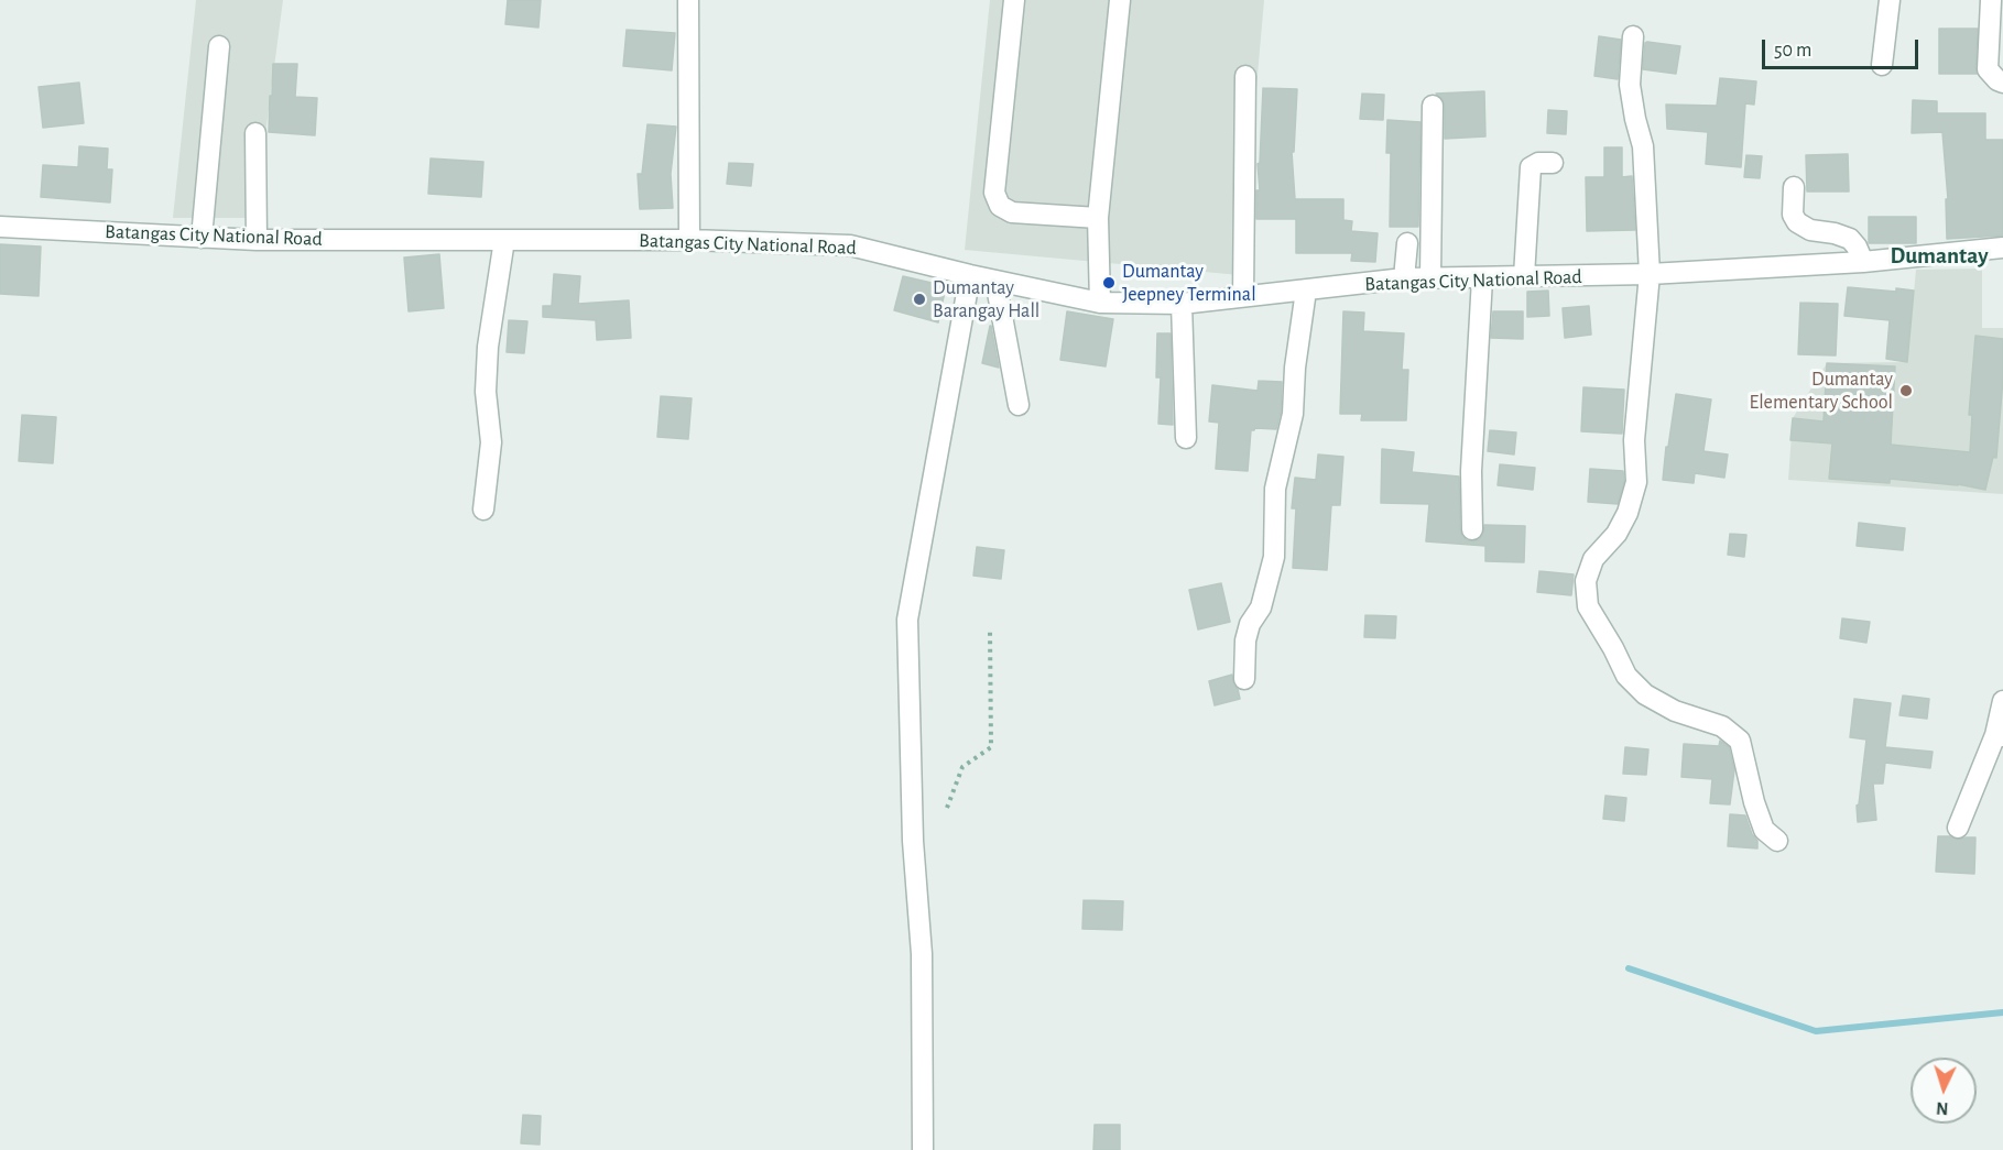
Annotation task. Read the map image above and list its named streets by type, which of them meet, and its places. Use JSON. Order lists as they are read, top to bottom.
{
  "streets": {
    "street": ["Batangas City National Road"]
  },
  "districts": ["Dumantay"],
  "places": ["Dumantay Jeepney Terminal", "Dumantay Barangay Hall", "Dumantay Elementary School"],
  "scale_bar": "50 m",
  "north": "bottom"
}
